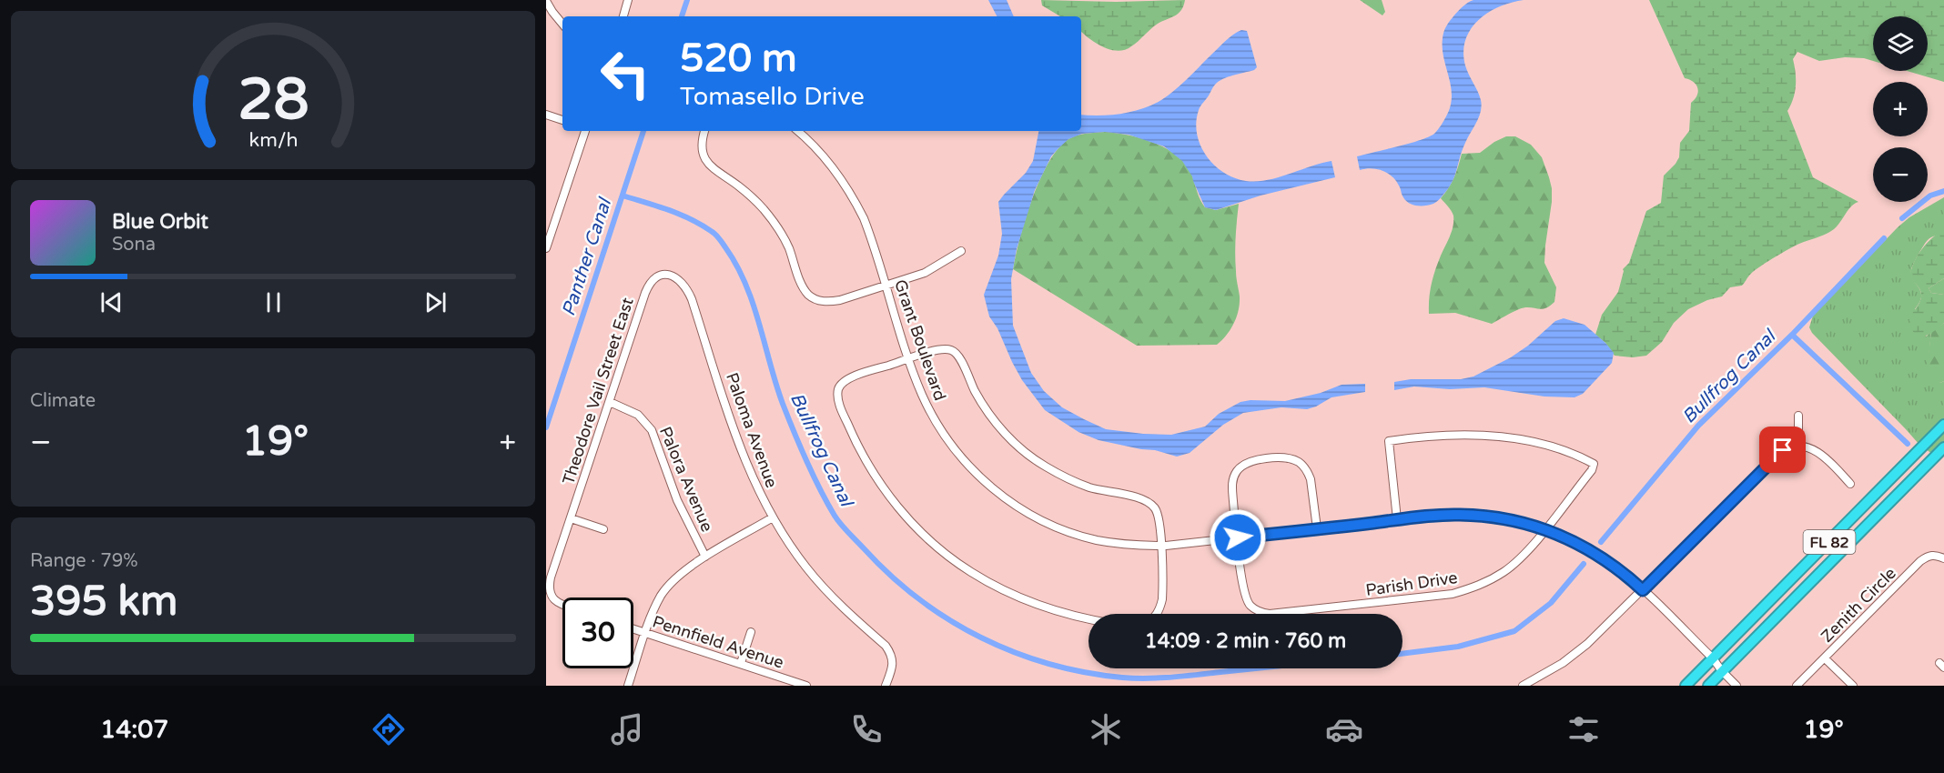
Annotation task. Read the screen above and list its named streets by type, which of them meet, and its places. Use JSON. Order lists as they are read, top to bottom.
{
  "streets": {
    "highway": ["FL 82"],
    "street": [
      "Grant Boulevard",
      "Theodore Vail Street East",
      "Paloma Avenue",
      "Palora Avenue",
      "Parish Drive",
      "Zenith Circle",
      "Pennfield Avenue"
    ]
  },
  "crossings": [
    ["Grant Boulevard", "FL 82"],
    ["Grant Boulevard", "Parish Drive"],
    ["Theodore Vail Street East", "Paloma Avenue"],
    ["Theodore Vail Street East", "Palora Avenue"]
  ],
  "water": ["Panther Canal", "Bullfrog Canal"],
  "page": {
    "map_buttons": ["+", "−"],
    "turn": ["520 m", "Tomasello Drive"],
    "song": ["Blue Orbit", "Sona"],
    "tile": [
      "Climate",
      ["Range · 79%", "395 km"]
    ],
    "heat": ["−", "19°", "+"],
    "limit": "30",
    "trip": "14:09 · 2 min · 760 m",
    "tabs": ["14:07", "19°"],
    "gauge": ["28", "km/h"]
  }
}
